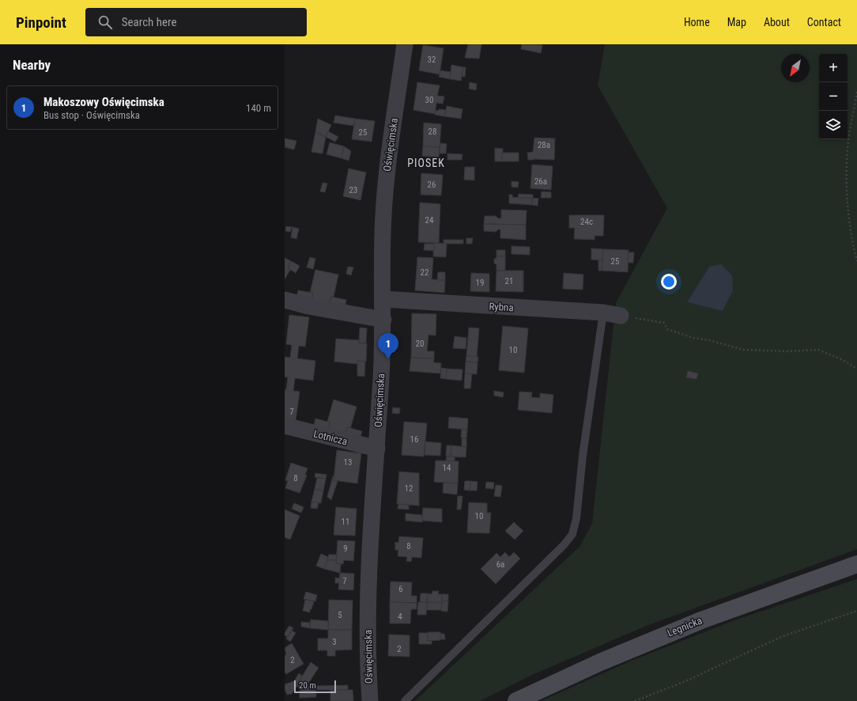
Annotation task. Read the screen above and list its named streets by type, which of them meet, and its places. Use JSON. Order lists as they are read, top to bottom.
{
  "streets": {
    "main road": ["Legnicka"],
    "street": ["Oświęcimska", "Rybna", "Lotnicza"]
  },
  "crossings": [
    ["Oświęcimska", "Rybna"],
    ["Oświęcimska", "Lotnicza"]
  ],
  "districts": ["PIOSEK"],
  "house_numbers": [
    "32",
    "30",
    "28",
    "25",
    "28a",
    "26a",
    "26",
    "23",
    "24",
    "24c",
    "25",
    "22",
    "21",
    "19",
    "20",
    "10",
    "7",
    "16",
    "13",
    "14",
    "8",
    "12",
    "10",
    "11",
    "8",
    "9",
    "6a",
    "7",
    "6",
    "5",
    "4",
    "3",
    "2",
    "2"
  ],
  "scale_bar": "20 m",
  "north": "bottom left",
  "page": {
    "header": "Pinpoint",
    "search": "Search here",
    "nav": [
      "Home",
      "Map",
      "About",
      "Contact"
    ],
    "heading": "Nearby",
    "map_buttons": ["+", "−"],
    "list": [
      {
        "mark": "1",
        "name": "Makoszowy Oświęcimska",
        "note": "Bus stop · Oświęcimska",
        "value": "140 m"
      }
    ],
    "pins": "1",
    "scale": "20 m"
  }
}
